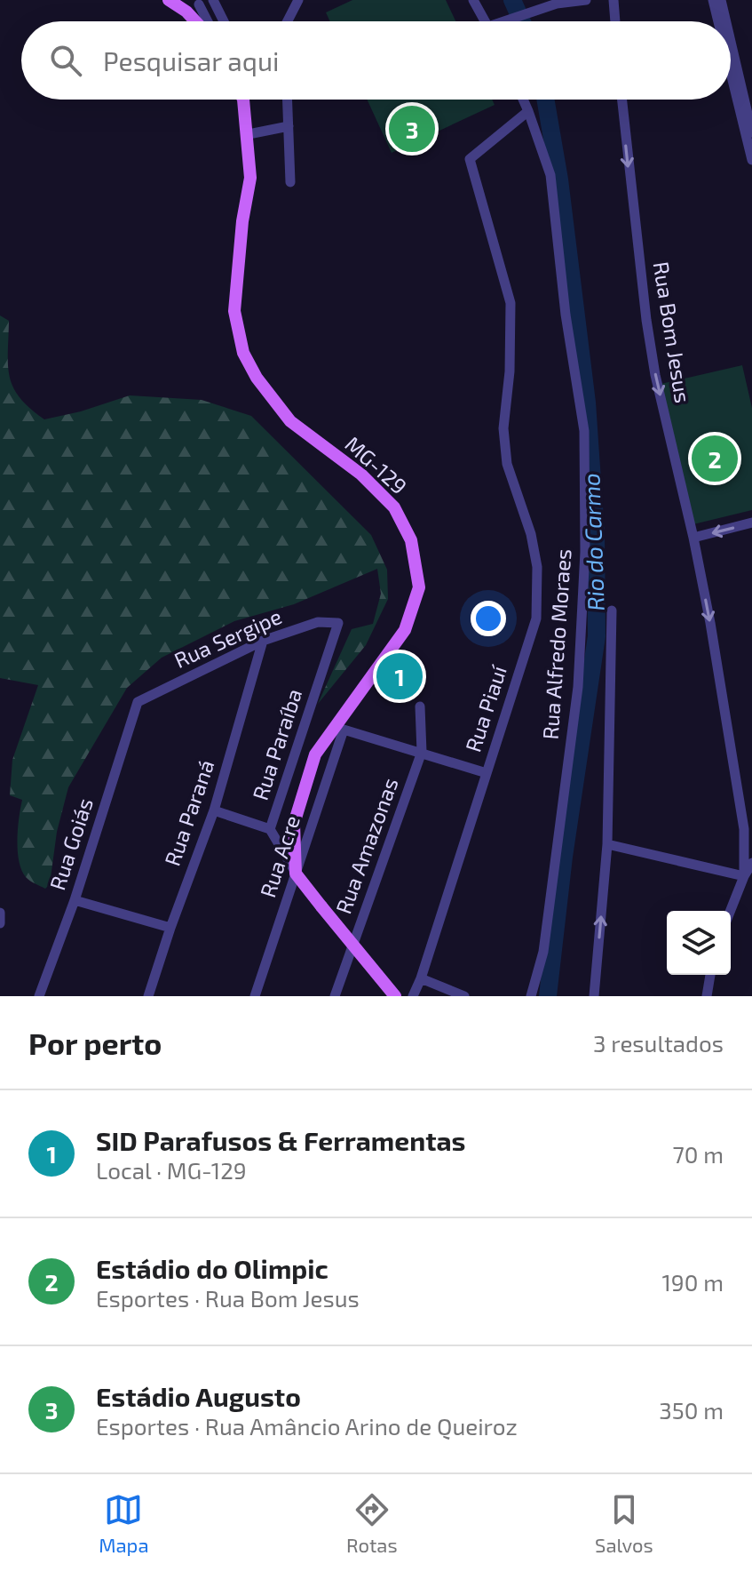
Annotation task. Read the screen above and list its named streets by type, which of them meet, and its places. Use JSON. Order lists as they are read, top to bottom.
{
  "streets": {
    "main road": ["MG-129"],
    "street": [
      "Rua Bom Jesus",
      "Rua Sergipe",
      "Rua Alfredo Moraes",
      "Rua Piauí",
      "Rua Paraíba",
      "Rua Paraná",
      "Rua Goiás",
      "Rua Amazonas",
      "Rua Acre"
    ]
  },
  "crossings": [
    ["MG-129", "Rua Paraíba"],
    ["MG-129", "Rua Acre"],
    ["Rua Sergipe", "Rua Paraíba"],
    ["Rua Sergipe", "Rua Paraná"],
    ["Rua Sergipe", "Rua Goiás"],
    ["Rua Alfredo Moraes", "Rua Piauí"],
    ["Rua Paraíba", "Rua Acre"],
    ["Rua Amazonas", "Rua Acre"]
  ],
  "one_way": ["Rua Bom Jesus"],
  "water": ["Rio do Carmo"],
  "page": {
    "search": "Pesquisar aqui",
    "pins": ["3", "2", "1"],
    "heading": ["Por perto", "3 resultados"],
    "list": [
      {
        "mark": "1",
        "name": "SID Parafusos & Ferramentas",
        "note": "Local · MG-129",
        "value": "70 m"
      },
      {
        "mark": "2",
        "name": "Estádio do Olimpic",
        "note": "Esportes · Rua Bom Jesus",
        "value": "190 m"
      },
      {
        "mark": "3",
        "name": "Estádio Augusto",
        "note": "Esportes · Rua Amâncio Arino de Queiroz",
        "value": "350 m"
      }
    ],
    "nav": ["Mapa", "Rotas", "Salvos"]
  }
}
